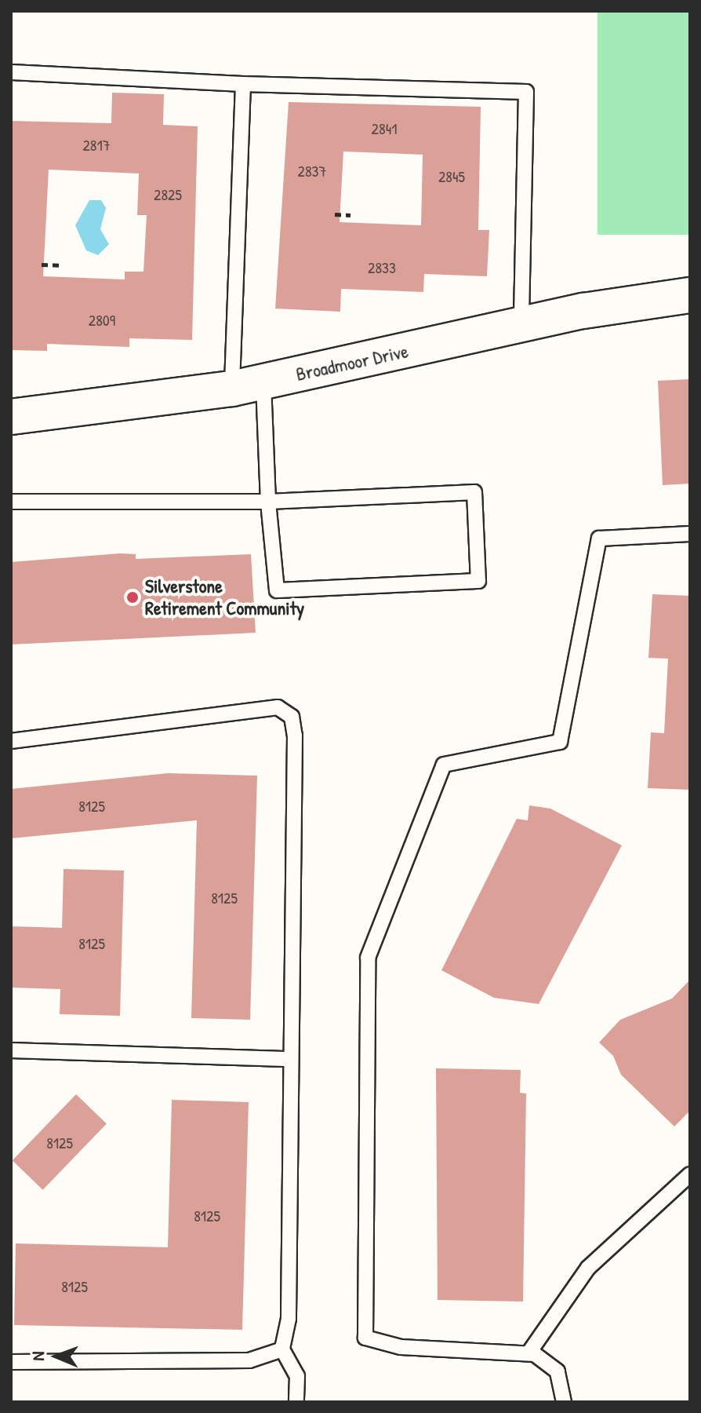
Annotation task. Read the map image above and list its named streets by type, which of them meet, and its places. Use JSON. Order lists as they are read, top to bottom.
{
  "streets": {
    "street": ["Broadmoor Drive"]
  },
  "places": ["Silverstone Retirement Community"],
  "house_numbers": [
    "2841",
    "2817",
    "2837",
    "2845",
    "2825",
    "2833",
    "2809",
    "8125",
    "8125",
    "8125",
    "8125",
    "8125",
    "8125"
  ],
  "north": "left"
}
